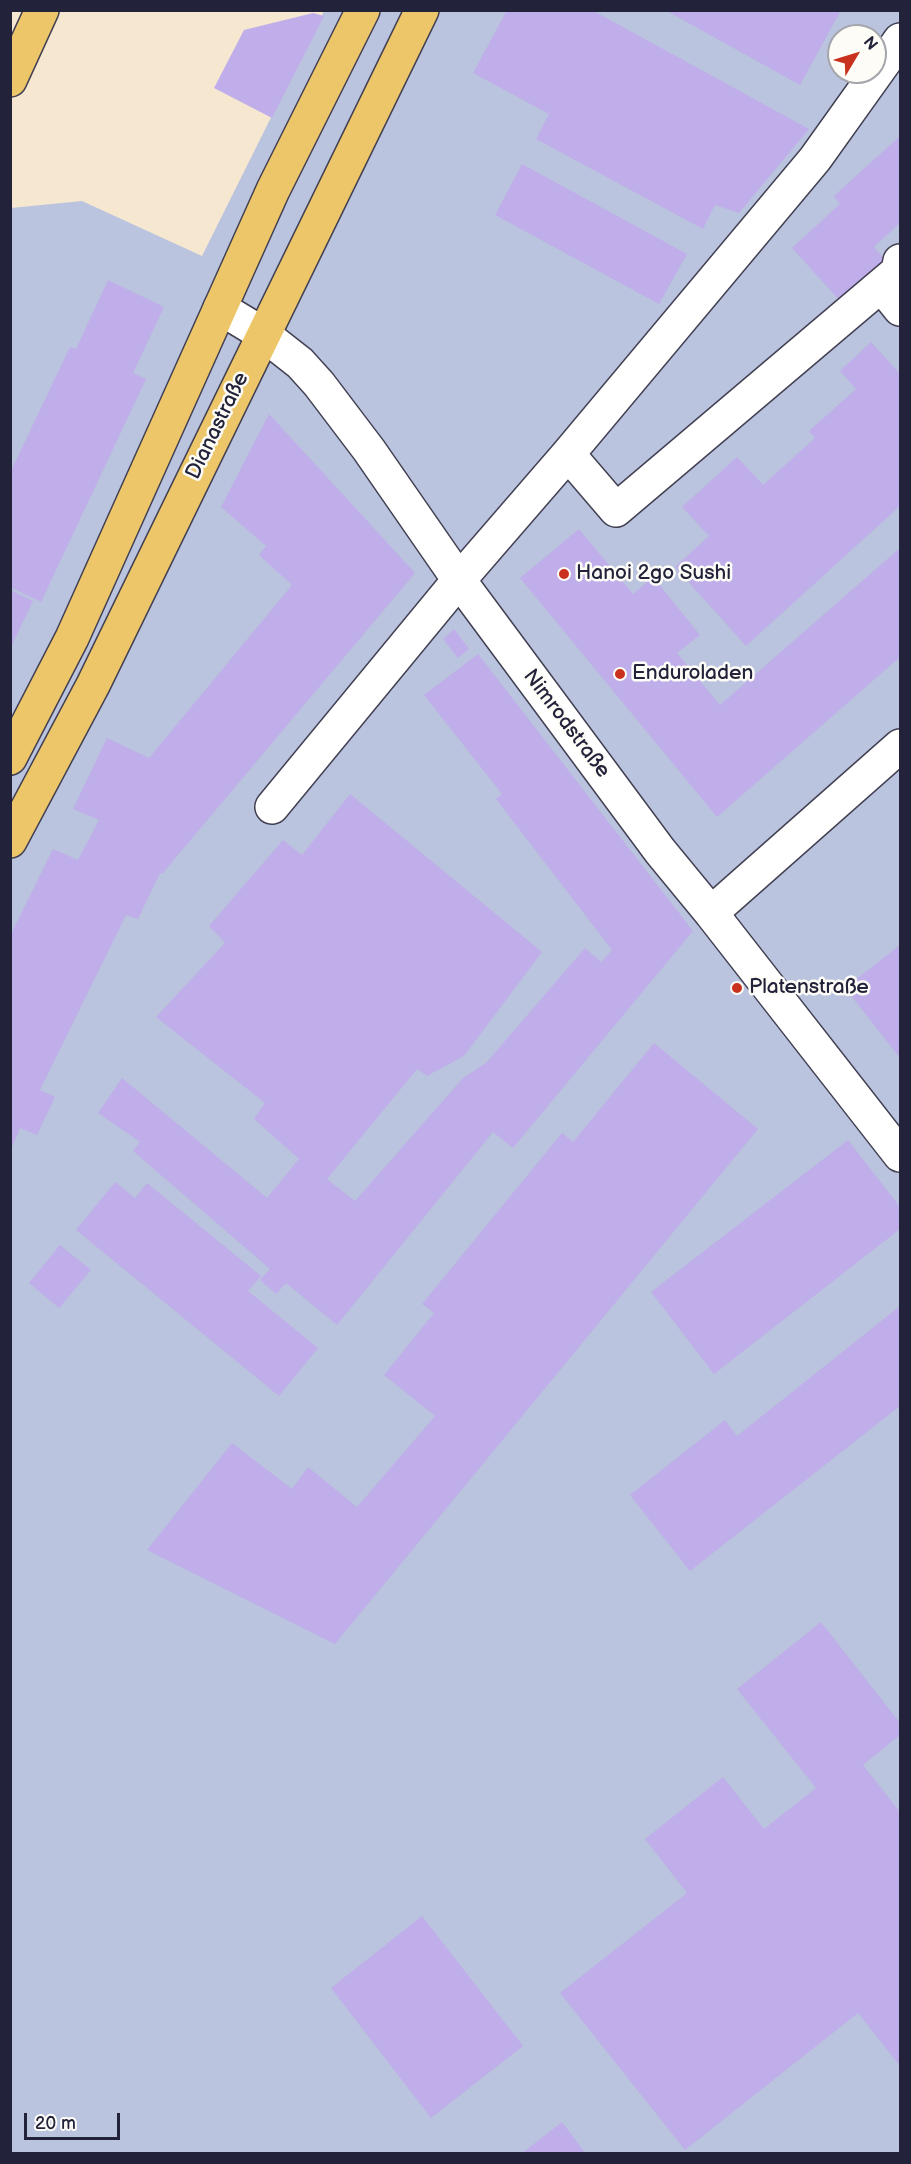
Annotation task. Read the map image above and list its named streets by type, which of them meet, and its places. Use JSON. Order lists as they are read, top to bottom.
{
  "streets": {
    "main road": ["Dianastraße"],
    "street": ["Nimrodstraße"]
  },
  "crossings": [
    ["Dianastraße", "Nimrodstraße"]
  ],
  "places": ["Hanoi 2go Sushi", "Enduroladen", "Platenstraße"],
  "scale_bar": "20 m",
  "north": "top right"
}
